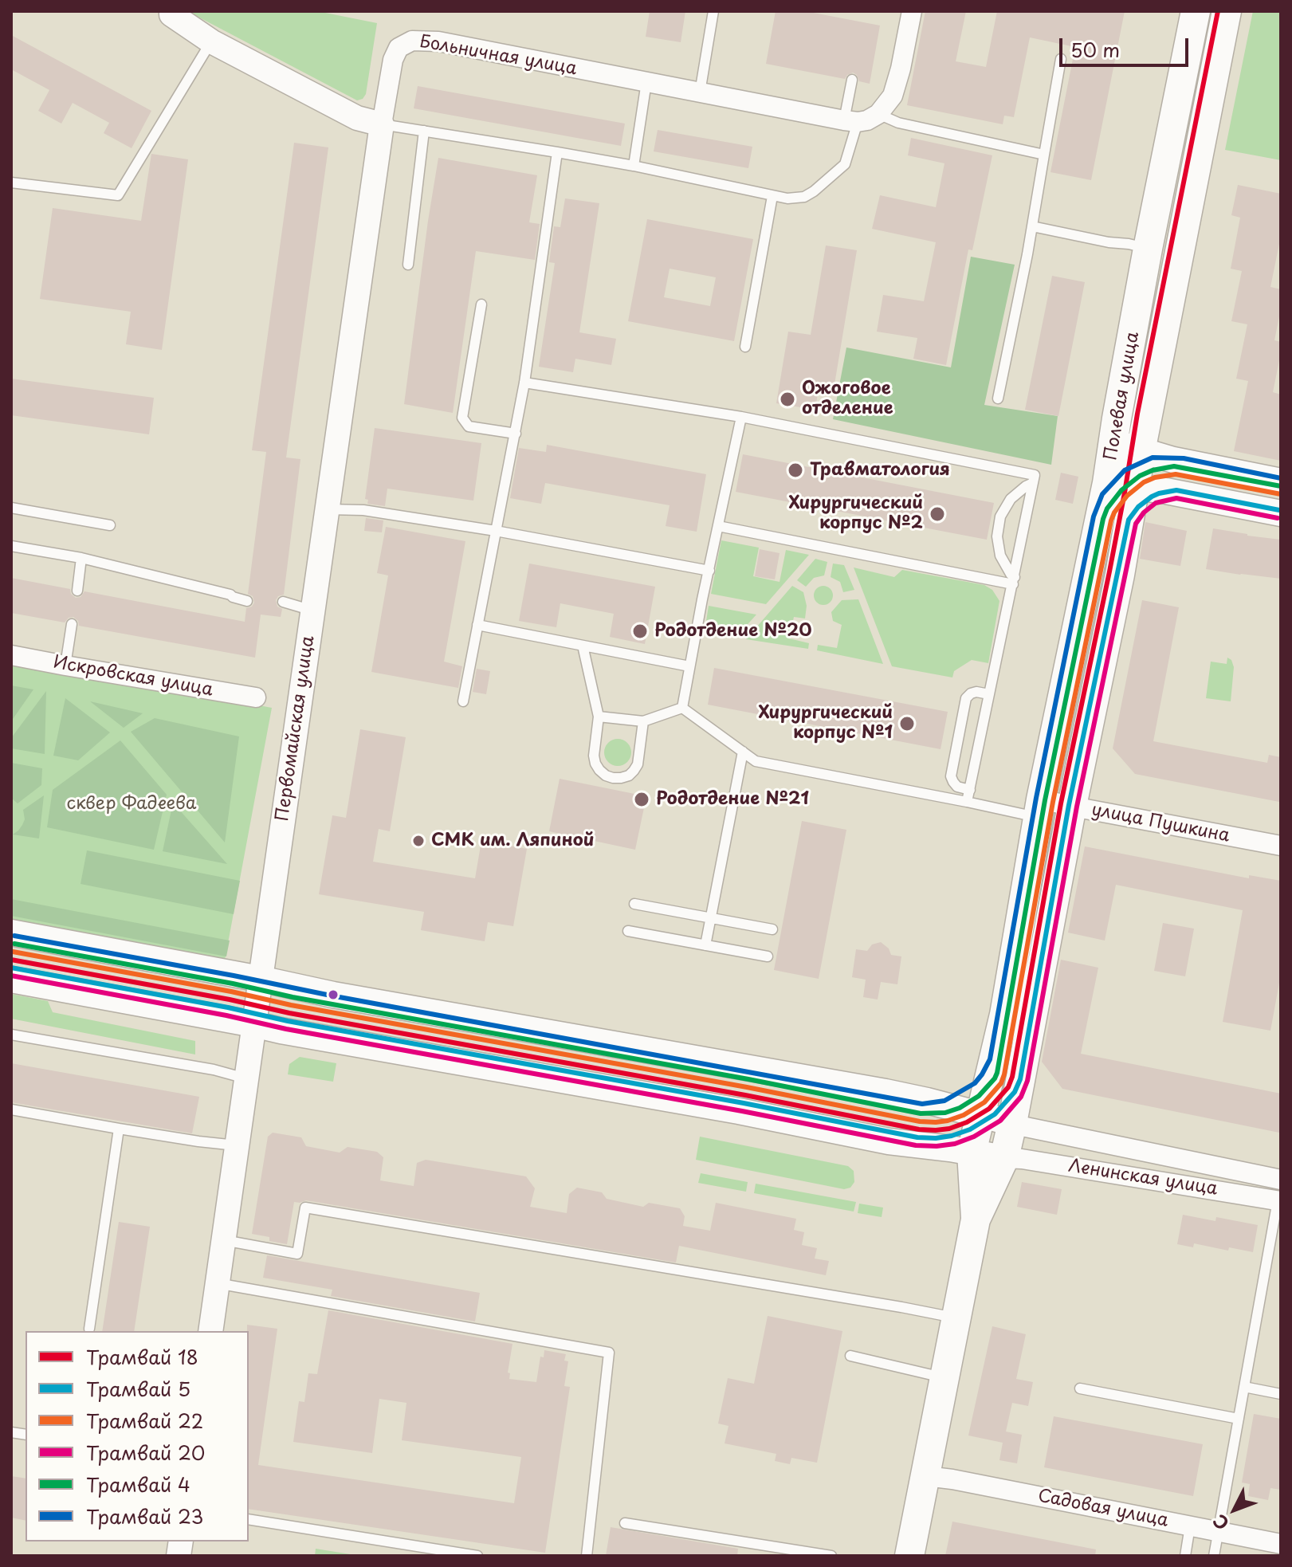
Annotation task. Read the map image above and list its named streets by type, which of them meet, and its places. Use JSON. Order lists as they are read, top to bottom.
{
  "streets": {
    "main road": ["Полевая улица"],
    "street": [
      "Больничная улица",
      "Искровская улица",
      "Первомайская улица",
      "улица Пушкина",
      "Ленинская улица",
      "Садовая улица"
    ]
  },
  "crossings": [
    ["Больничная улица", "Первомайская улица"],
    ["Полевая улица", "улица Пушкина"],
    ["Полевая улица", "Ленинская улица"]
  ],
  "parks": ["сквер Фадеева"],
  "places": [
    "Ожоговое отделение",
    "Травматология",
    "Хирургический корпус №2",
    "Родотдение №20",
    "Хирургический корпус №1",
    "Родотдение №21",
    "СМК им. Ляпиной"
  ],
  "lines": [
    "tram line 18",
    "tram line 23",
    "tram line 4",
    "tram line 22",
    "tram line 5",
    "tram line 20"
  ],
  "legend": [
    "Трамвай 18",
    "Трамвай 5",
    "Трамвай 22",
    "Трамвай 20",
    "Трамвай 4",
    "Трамвай 23"
  ],
  "scale_bar": "50 m",
  "north": "bottom left"
}
